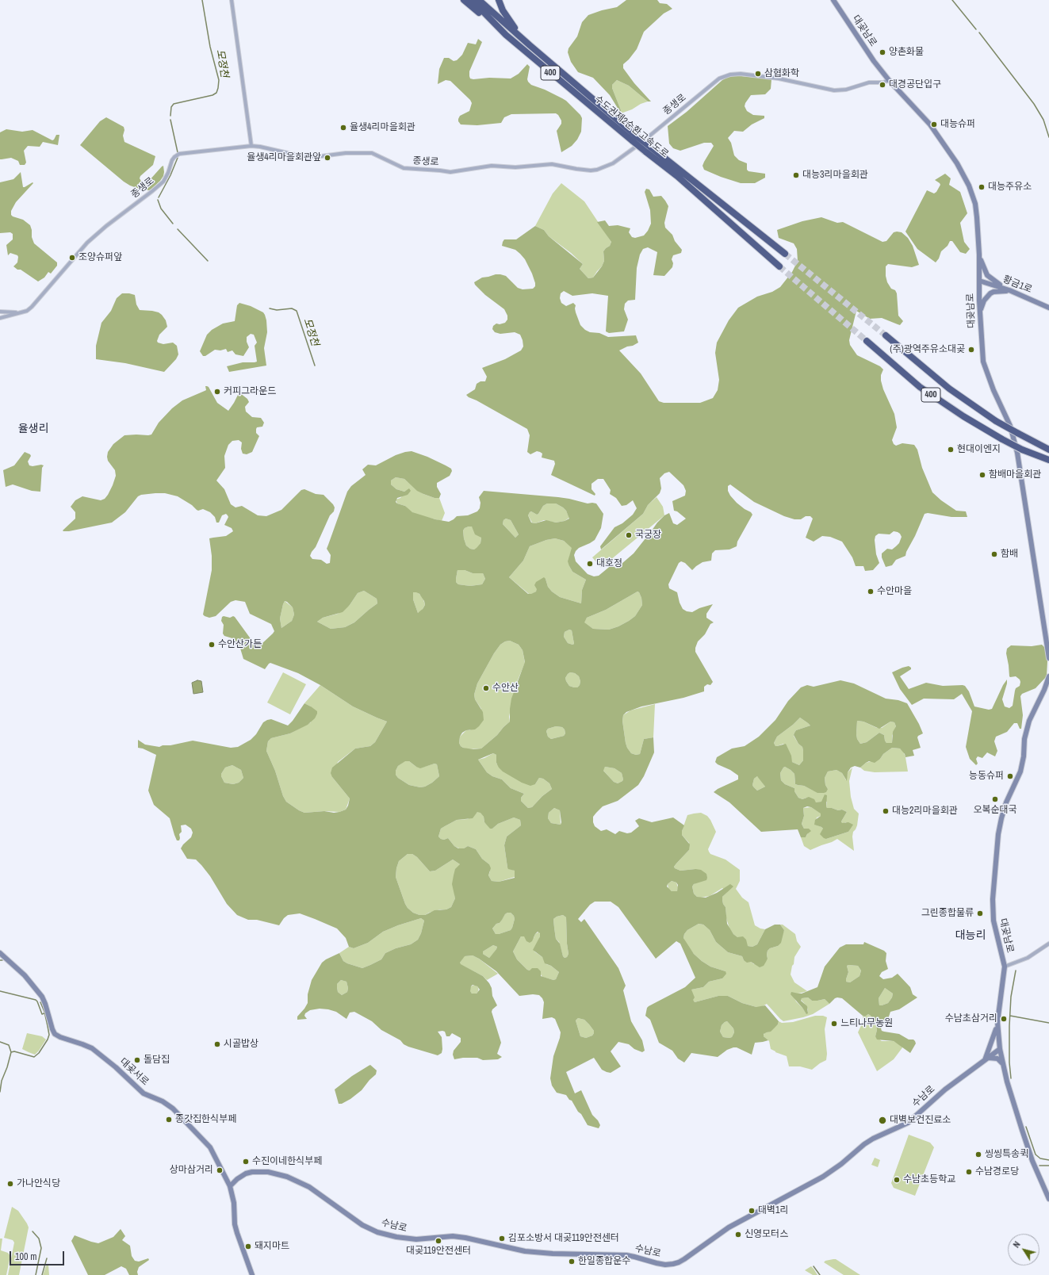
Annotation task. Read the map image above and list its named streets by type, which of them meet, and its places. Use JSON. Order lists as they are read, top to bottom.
{
  "streets": {
    "highway": ["400", "수도권제2순환고속도로"],
    "street": [
      "대곶남로",
      "종생로",
      "황금1로",
      "대곶서로",
      "수남로"
    ]
  },
  "crossings": [
    ["대곶남로", "종생로"],
    ["대곶남로", "황금1로"],
    ["대곶남로", "수남로"],
    ["대곶서로", "수남로"]
  ],
  "districts": ["율생리", "대능리"],
  "water": ["모정천"],
  "places": [
    "양촌화물",
    "삼협화학",
    "대경공단입구",
    "대능슈퍼",
    "율생4리마을회관",
    "율생4리마을회관앞",
    "대능3리마을회관",
    "대능주유소",
    "조양슈퍼앞",
    "(주)광역주유소대곶",
    "커피그라운드",
    "현대이엔지",
    "함배마을회관",
    "국궁장",
    "함배",
    "대호정",
    "수안마을",
    "수안산가든",
    "수안산",
    "능동슈퍼",
    "오복순대국",
    "대능2리마을회관",
    "그린종합물류",
    "수남초삼거리",
    "느티나무농원",
    "시골밥상",
    "돌담집",
    "종갓집한식부페",
    "대벽보건진료소",
    "씽씽특송퀵",
    "수진이네한식부페",
    "상마삼거리",
    "수남경로당",
    "수남초등학교",
    "가나안식당",
    "대벽1리",
    "신영모터스",
    "김포소방서 대곶119안전센터",
    "대곶119안전센터",
    "돼지마트",
    "한일종합운수"
  ],
  "scale_bar": "100 m",
  "north": "top left"
}
